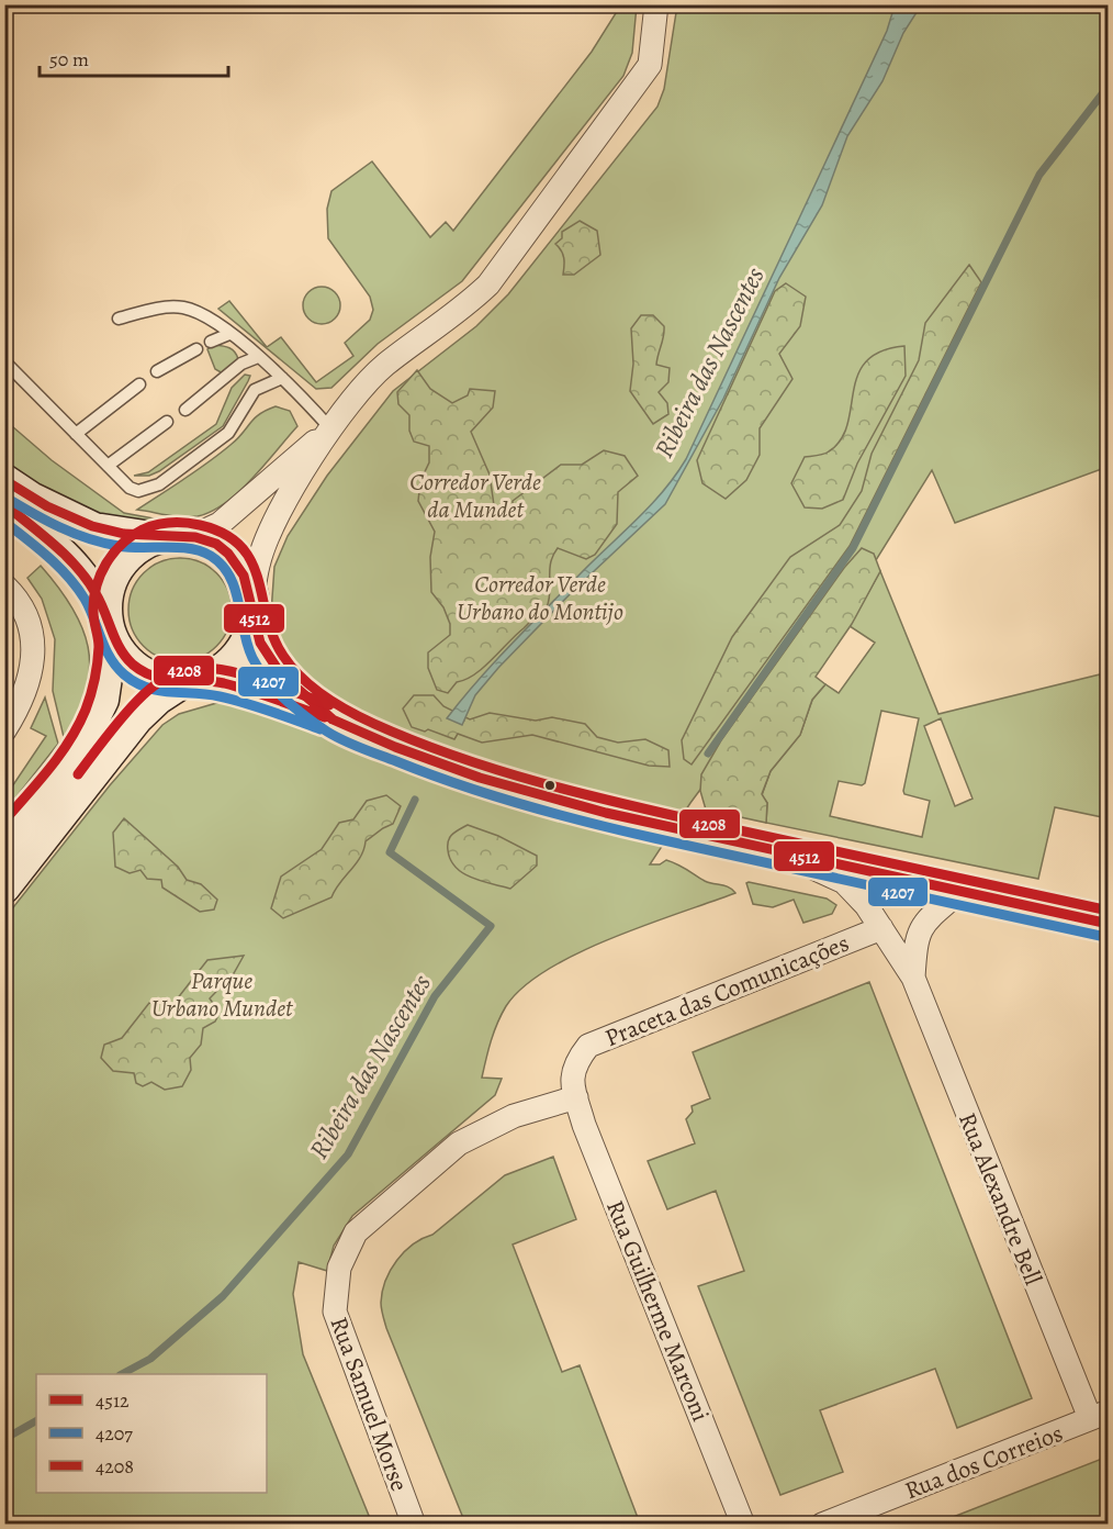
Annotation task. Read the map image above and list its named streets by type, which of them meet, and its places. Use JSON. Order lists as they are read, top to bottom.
{
  "streets": {
    "street": [
      "Praceta das Comunicações",
      "Rua Alexandre Bell",
      "Rua Guilherme Marconi",
      "Rua Samuel Morse",
      "Rua dos Correios"
    ]
  },
  "crossings": [
    ["Praceta das Comunicações", "Rua Alexandre Bell"],
    ["Praceta das Comunicações", "Rua Guilherme Marconi"],
    ["Praceta das Comunicações", "Rua Samuel Morse"],
    ["Rua Alexandre Bell", "Rua dos Correios"],
    ["Rua Guilherme Marconi", "Rua Samuel Morse"]
  ],
  "water": ["Ribeira das Nascentes"],
  "parks": ["Corredor Verde da Mundet", "Corredor Verde Urbano do Montijo", "Parque Urbano Mundet"],
  "lines": ["transit line 4512", "transit line 4207", "transit line 4208"],
  "legend": ["4512", "4207", "4208"],
  "scale_bar": "50 m"
}
